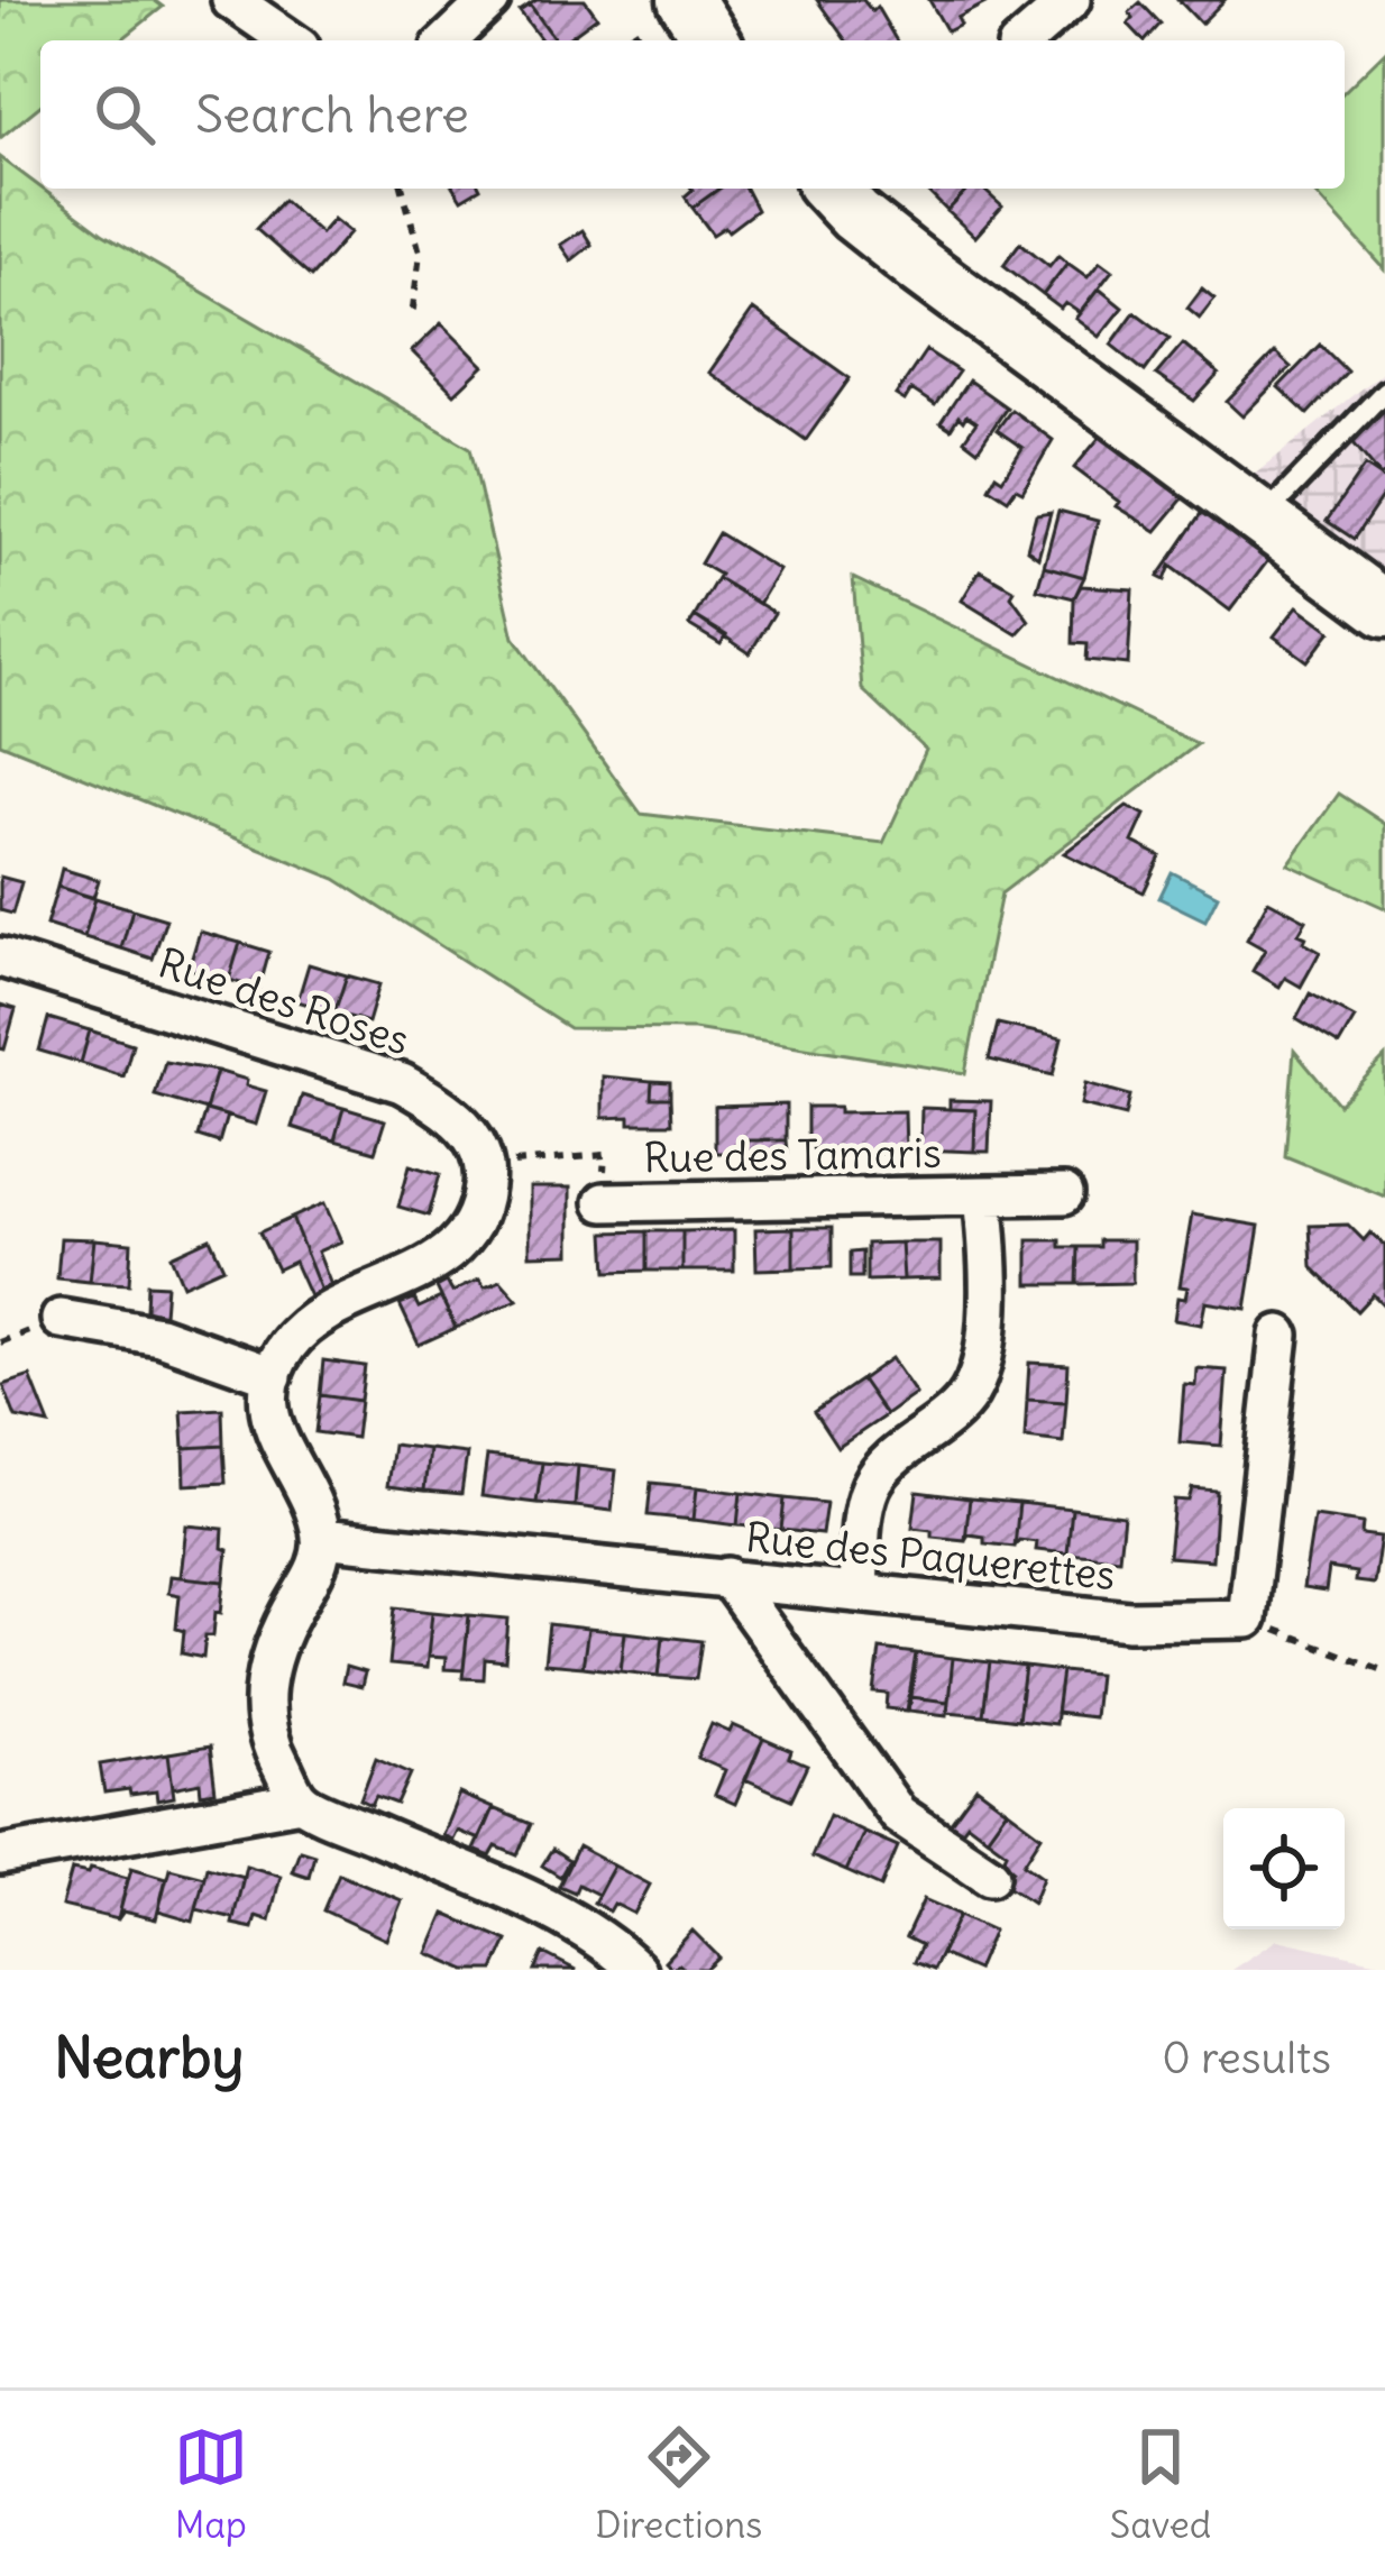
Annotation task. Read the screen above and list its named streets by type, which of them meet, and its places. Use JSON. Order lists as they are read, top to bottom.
{
  "streets": {
    "street": ["Rue des Roses", "Rue des Tamaris", "Rue des Paquerettes"]
  },
  "crossings": [
    ["Rue des Tamaris", "Rue des Paquerettes"]
  ],
  "page": {
    "search": "Search here",
    "heading": ["Nearby", "0 results"],
    "nav": ["Map", "Directions", "Saved"]
  }
}
